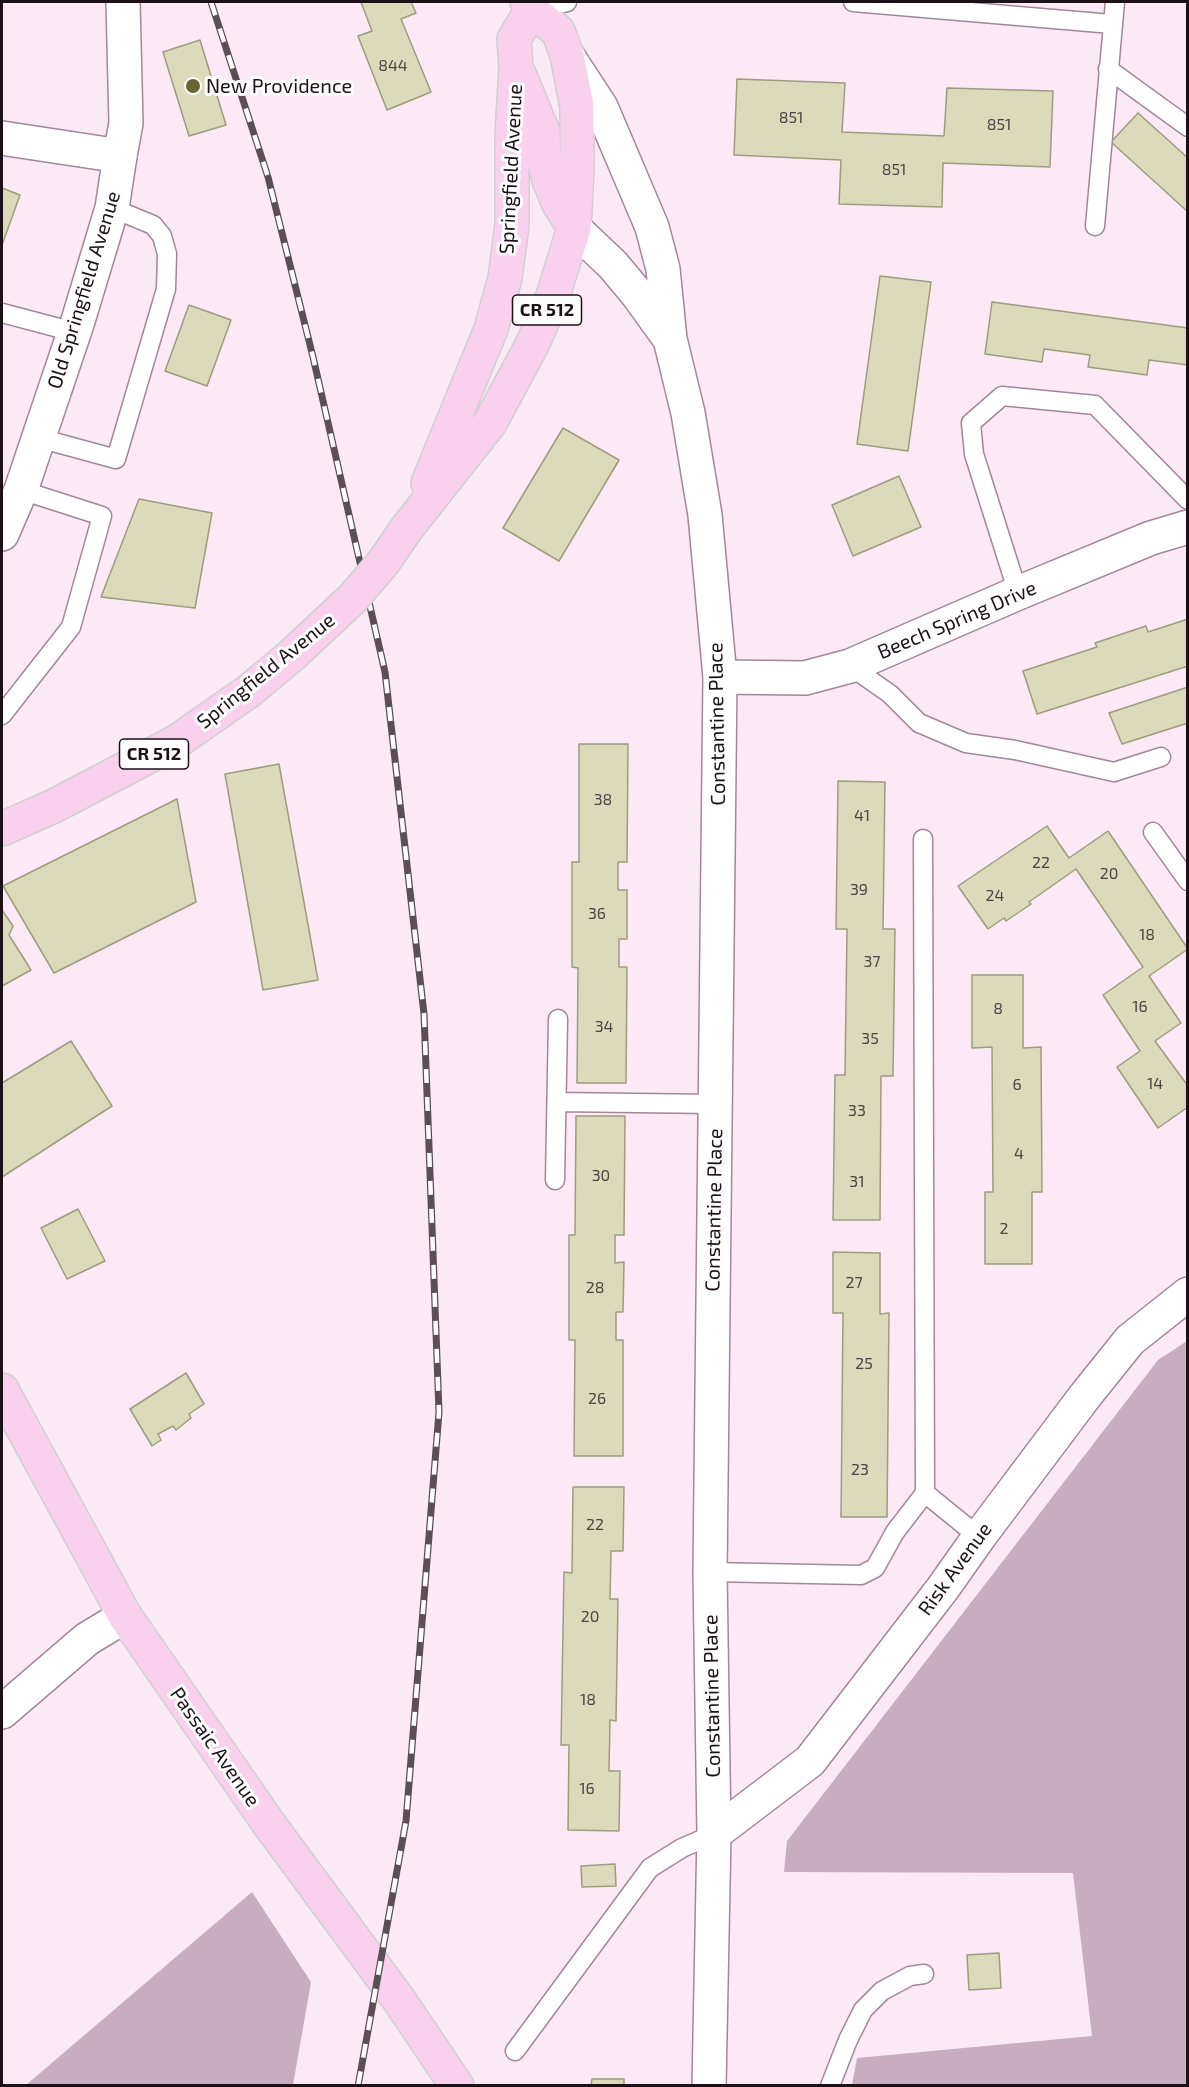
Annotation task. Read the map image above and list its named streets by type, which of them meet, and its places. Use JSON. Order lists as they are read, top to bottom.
{
  "streets": {
    "main road": ["Springfield Avenue", "CR 512", "Passaic Avenue"],
    "street": [
      "Old Springfield Avenue",
      "Beech Spring Drive",
      "Constantine Place",
      "Risk Avenue"
    ]
  },
  "crossings": [
    ["Springfield Avenue", "Constantine Place"],
    ["Beech Spring Drive", "Constantine Place"],
    ["Constantine Place", "Risk Avenue"]
  ],
  "places": ["New Providence"],
  "house_numbers": [
    "844",
    "851",
    "851",
    "851",
    "38",
    "41",
    "22",
    "20",
    "39",
    "24",
    "36",
    "18",
    "37",
    "16",
    "8",
    "34",
    "35",
    "14",
    "6",
    "33",
    "4",
    "30",
    "31",
    "2",
    "27",
    "28",
    "25",
    "26",
    "23",
    "22",
    "20",
    "18",
    "16"
  ]
}
